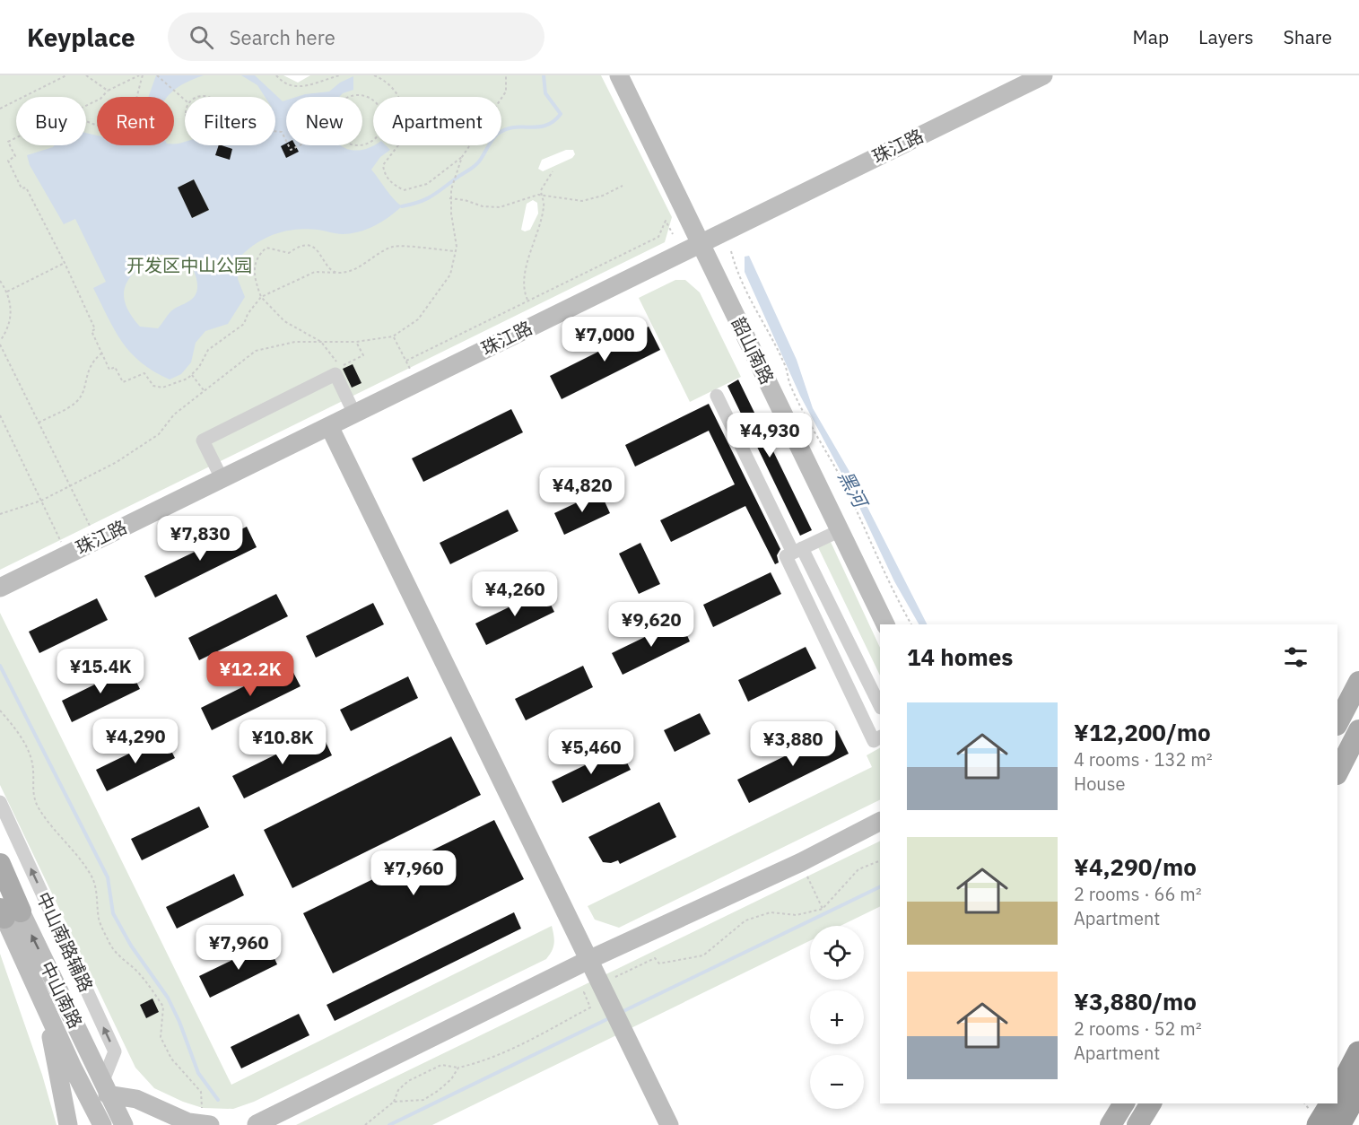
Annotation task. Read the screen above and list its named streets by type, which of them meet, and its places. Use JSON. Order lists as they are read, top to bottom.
{
  "streets": {
    "main road": ["中山南路"],
    "street": ["珠江路", "韶山南路", "中山南路辅路"]
  },
  "crossings": [
    ["珠江路", "韶山南路"],
    ["中山南路辅路", "中山南路"]
  ],
  "one_way": ["中山南路辅路"],
  "water": ["黑河"],
  "parks": ["开发区中山公园"],
  "page": {
    "header": "Keyplace",
    "search": "Search here",
    "nav": ["Map", "Layers", "Share"],
    "chip": [
      "Buy",
      "Rent",
      "Filters",
      "New",
      "Apartment"
    ],
    "price": [
      "¥7,000",
      "¥4,930",
      "¥4,820",
      "¥7,830",
      "¥4,260",
      "¥9,620",
      "¥15.4K",
      "¥12.2K",
      "¥4,290",
      "¥10.8K",
      "¥3,880",
      "¥5,460",
      "¥7,960",
      "¥7,960"
    ],
    "heading": "14 homes",
    "list": [
      {
        "name": "¥12,200/mo",
        "note": "4 rooms · 132 m² · House"
      },
      {
        "name": "¥4,290/mo",
        "note": "2 rooms · 66 m² · Apartment"
      },
      {
        "name": "¥3,880/mo",
        "note": "2 rooms · 52 m² · Apartment"
      }
    ],
    "map_buttons": ["+", "−"]
  }
}
